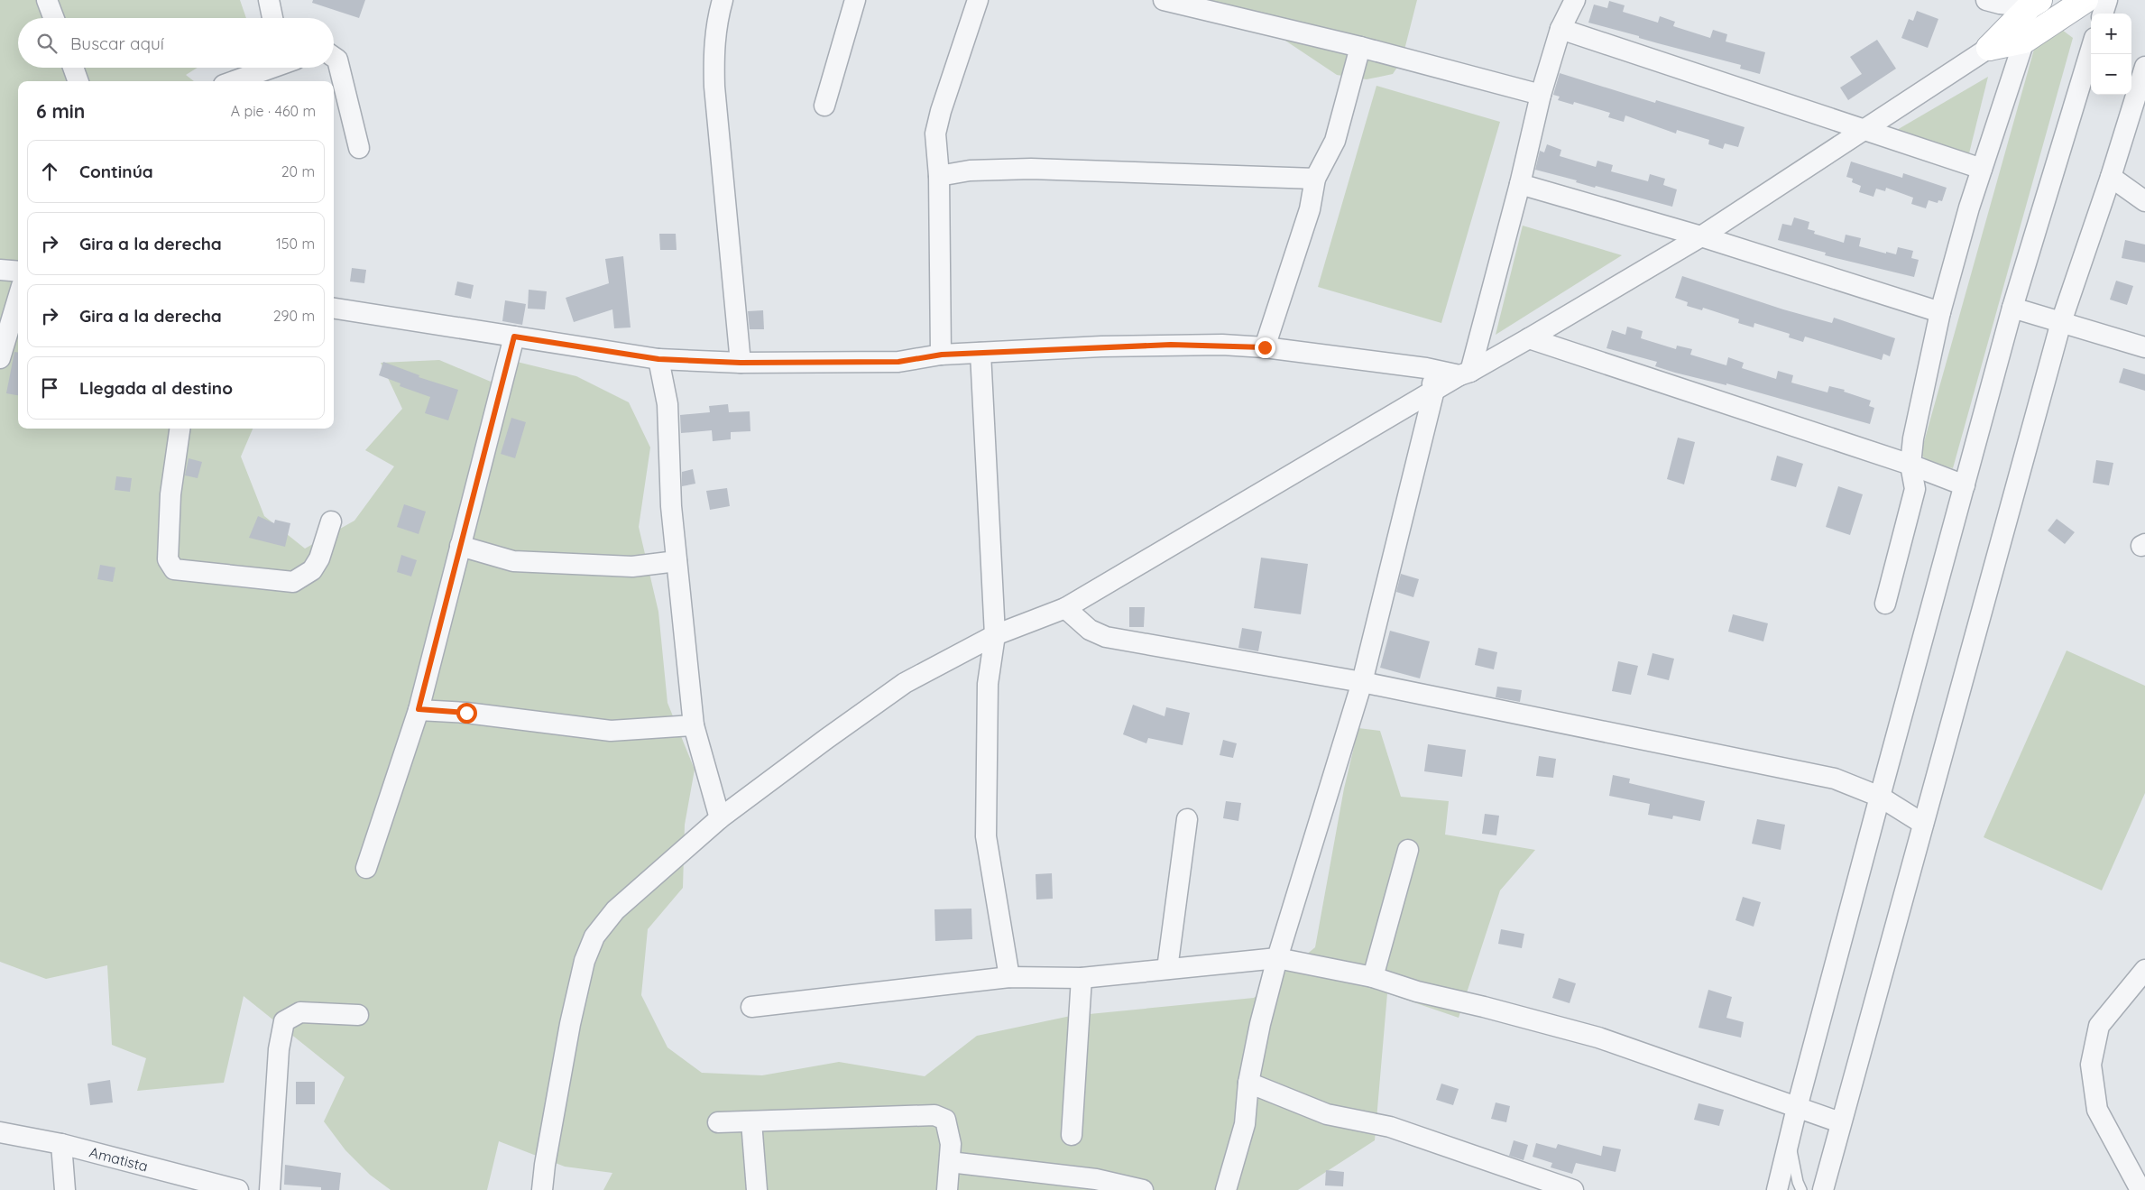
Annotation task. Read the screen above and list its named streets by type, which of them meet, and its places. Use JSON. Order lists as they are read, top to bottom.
{
  "streets": {
    "street": ["Amatista"]
  },
  "page": {
    "map_buttons": ["+", "−"],
    "search": "Buscar aquí",
    "heading": ["6 min", "A pie · 460 m"],
    "list": [
      ["Continúa", "20 m"],
      ["Gira a la derecha", "150 m"],
      ["Gira a la derecha", "290 m"],
      "Llegada al destino"
    ]
  }
}
